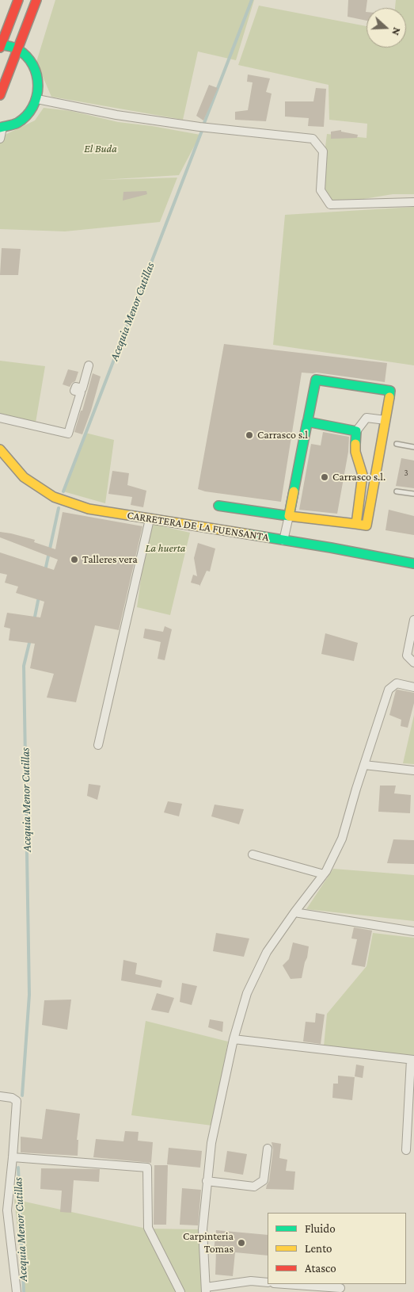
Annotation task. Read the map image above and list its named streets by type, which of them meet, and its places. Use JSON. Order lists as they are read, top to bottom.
{
  "streets": {
    "street": ["CARRETERA DE LA FUENSANTA"]
  },
  "water": ["Acequia Menor Cutillas"],
  "parks": ["El Buda", "La huerta"],
  "places": [
    "Carrasco s.l",
    "Carrasco s.l.",
    "Talleres vera",
    "Carpinteria Tomas"
  ],
  "house_numbers": ["3"],
  "legend": ["Fluido", "Lento", "Atasco"],
  "north": "right"
}
